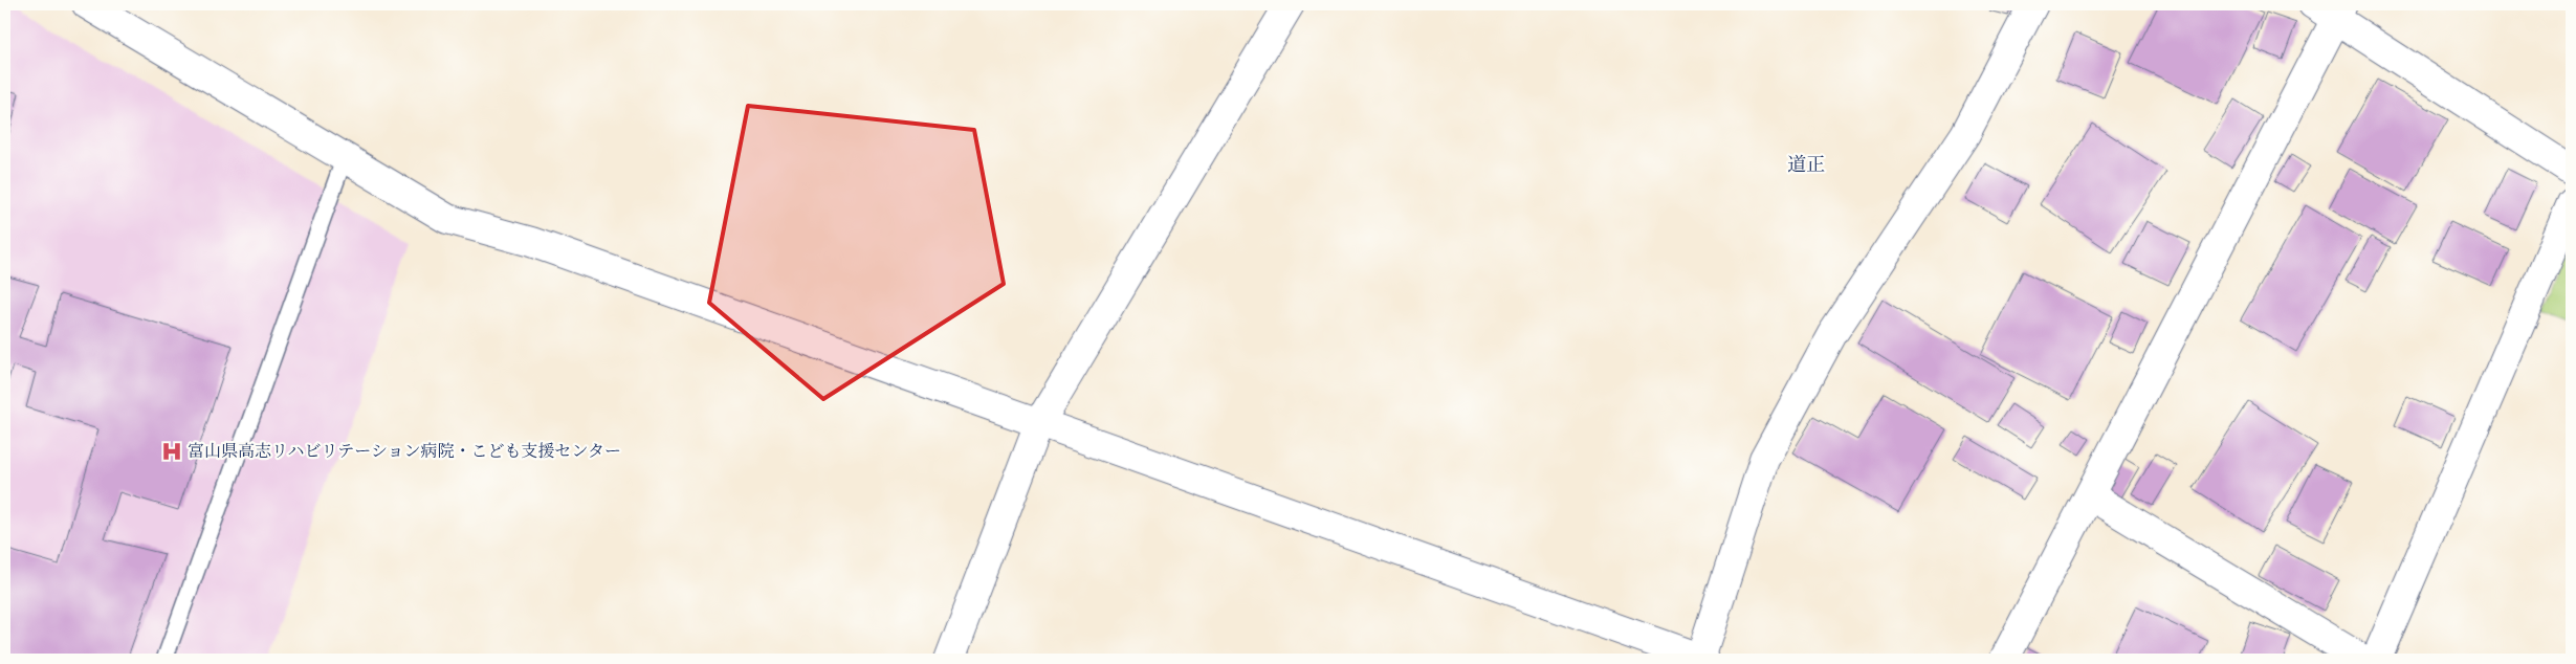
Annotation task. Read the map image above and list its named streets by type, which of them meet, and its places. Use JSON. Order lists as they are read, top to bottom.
{
  "districts": ["道正"],
  "places": {
    "hospital": ["富山県高志リハビリテーション病院・こども支援センター"]
  }
}
